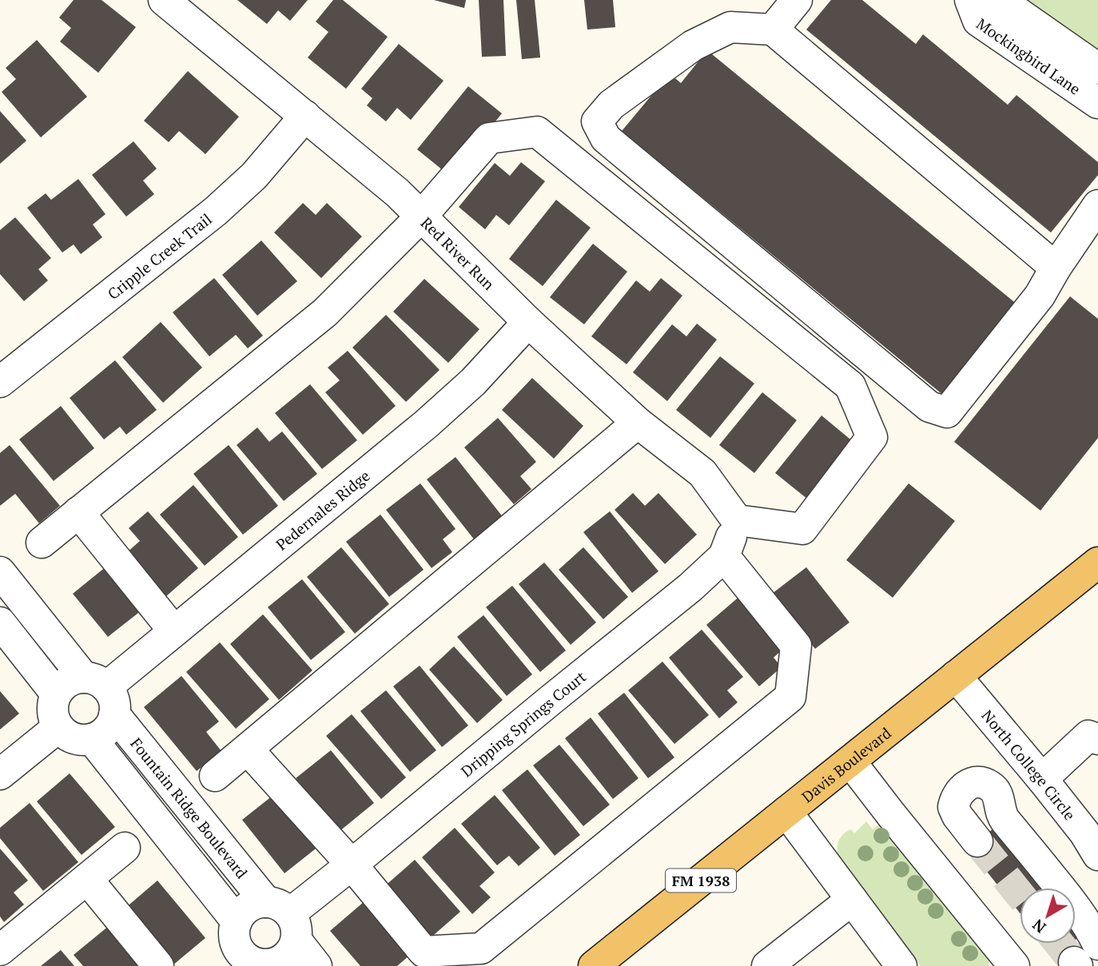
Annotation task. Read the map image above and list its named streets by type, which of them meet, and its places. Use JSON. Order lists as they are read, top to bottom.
{
  "streets": {
    "main road": ["Davis Boulevard", "FM 1938"],
    "street": [
      "Mockingbird Lane",
      "Red River Run",
      "Cripple Creek Trail",
      "Pedernales Ridge",
      "Dripping Springs Court",
      "North College Circle",
      "Fountain Ridge Boulevard"
    ]
  },
  "crossings": [
    ["Red River Run", "Cripple Creek Trail"],
    ["Red River Run", "Pedernales Ridge"],
    ["Red River Run", "Dripping Springs Court"],
    ["Pedernales Ridge", "Fountain Ridge Boulevard"],
    ["Dripping Springs Court", "Fountain Ridge Boulevard"],
    ["North College Circle", "Davis Boulevard"]
  ],
  "north": "bottom left"
}
